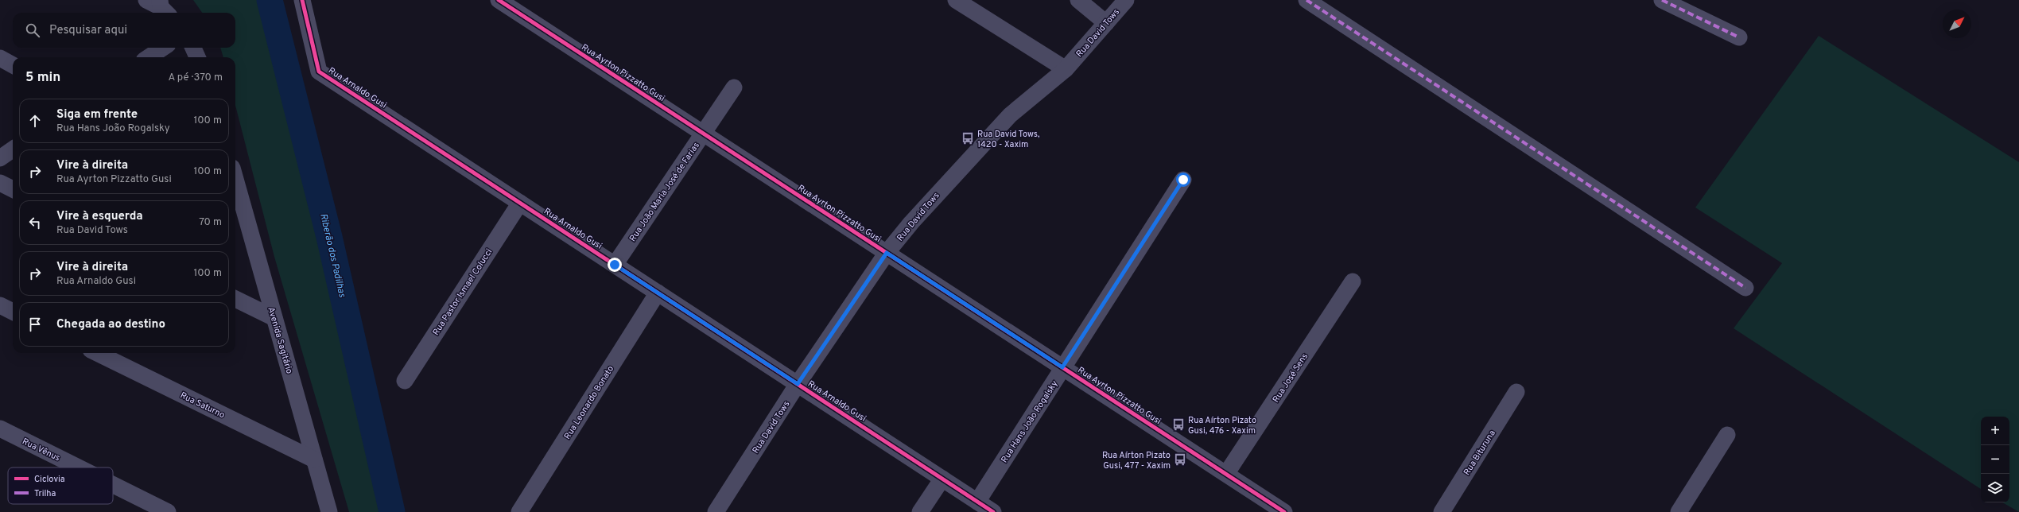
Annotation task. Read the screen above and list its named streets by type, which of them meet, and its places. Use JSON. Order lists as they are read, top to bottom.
{
  "streets": {
    "street": [
      "Rua David Tows",
      "Rua Ayrton Pizzatto Gusi",
      "Rua Arnaldo Gusi",
      "Rua João Maria José de Farias",
      "Rua Pastor Ismael Colucci",
      "Avenida Sagitário",
      "Rua José Sens",
      "Rua Leonardo Bonato",
      "Rua Saturno",
      "Rua Hans João Rogalsky",
      "Rua Vênus",
      "Rua Bituruna"
    ]
  },
  "crossings": [
    ["Rua David Tows", "Rua Ayrton Pizzatto Gusi"],
    ["Rua David Tows", "Rua Arnaldo Gusi"],
    ["Rua Ayrton Pizzatto Gusi", "Rua João Maria José de Farias"],
    ["Rua Ayrton Pizzatto Gusi", "Rua José Sens"],
    ["Rua Ayrton Pizzatto Gusi", "Rua Hans João Rogalsky"],
    ["Rua Arnaldo Gusi", "Rua João Maria José de Farias"],
    ["Rua Arnaldo Gusi", "Rua Pastor Ismael Colucci"],
    ["Rua Arnaldo Gusi", "Rua Leonardo Bonato"],
    ["Rua Arnaldo Gusi", "Rua Hans João Rogalsky"],
    ["Avenida Sagitário", "Rua Saturno"]
  ],
  "water": ["Riberão dos Padilhas"],
  "places": {
    "bus stop": ["Rua David Tows, 1420 - Xaxim", "Rua Aírton Pizato Gusi, 476 - Xaxim", "Rua Aírton Pizato Gusi, 477 - Xaxim"]
  },
  "legend": ["Ciclovia", "Trilha"],
  "north": "top right",
  "page": {
    "search": "Pesquisar aqui",
    "heading": ["5 min", "A pé · 370 m"],
    "list": [
      ["Siga em frente", "Rua Hans João Rogalsky", "100 m"],
      ["Vire à direita", "Rua Ayrton Pizzatto Gusi", "100 m"],
      ["Vire à esquerda", "Rua David Tows", "70 m"],
      ["Vire à direita", "Rua Arnaldo Gusi", "100 m"],
      "Chegada ao destino"
    ],
    "map_buttons": ["+", "−"]
  }
}
